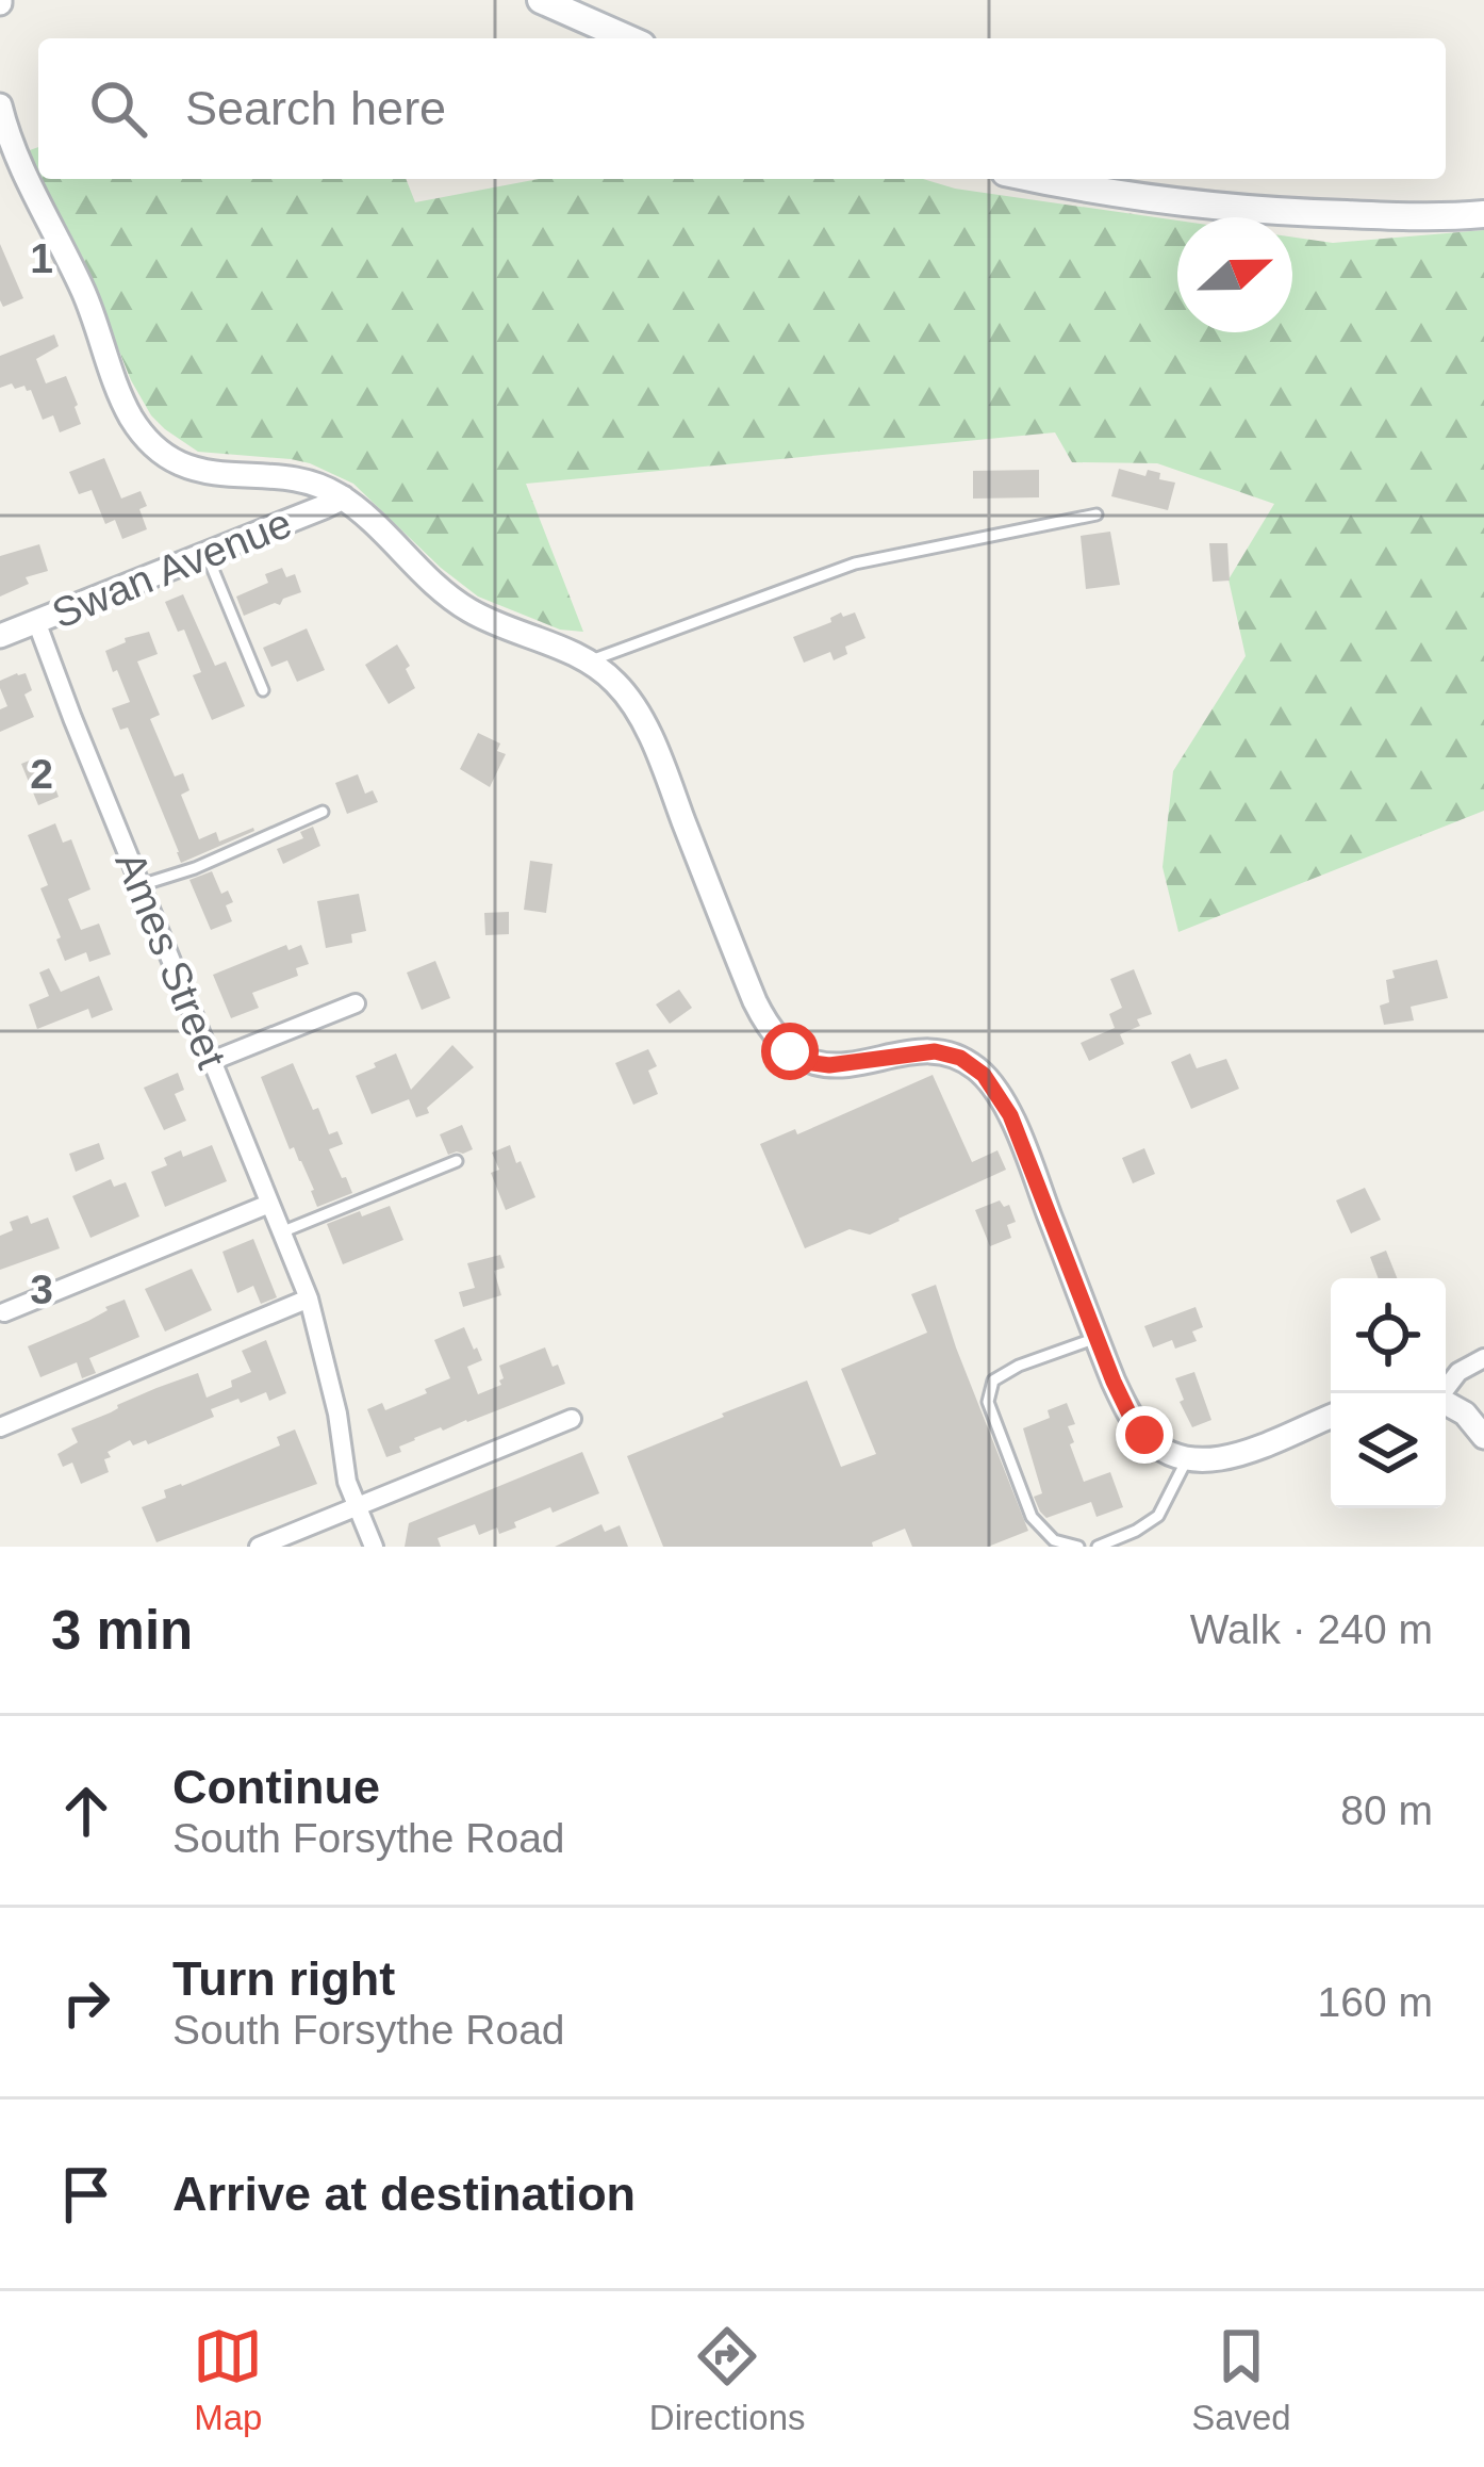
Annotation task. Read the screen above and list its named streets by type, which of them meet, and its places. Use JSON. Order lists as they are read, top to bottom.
{
  "streets": {
    "street": ["Swan Avenue", "Ames Street"]
  },
  "crossings": [
    ["Swan Avenue", "Ames Street"]
  ],
  "north": "right",
  "page": {
    "search": "Search here",
    "heading": ["3 min", "Walk · 240 m"],
    "list": [
      ["Continue", "South Forsythe Road", "80 m"],
      ["Turn right", "South Forsythe Road", "160 m"],
      "Arrive at destination"
    ],
    "nav": ["Map", "Directions", "Saved"]
  },
  "grid": {
    "rows": ["1", "2", "3"]
  }
}
